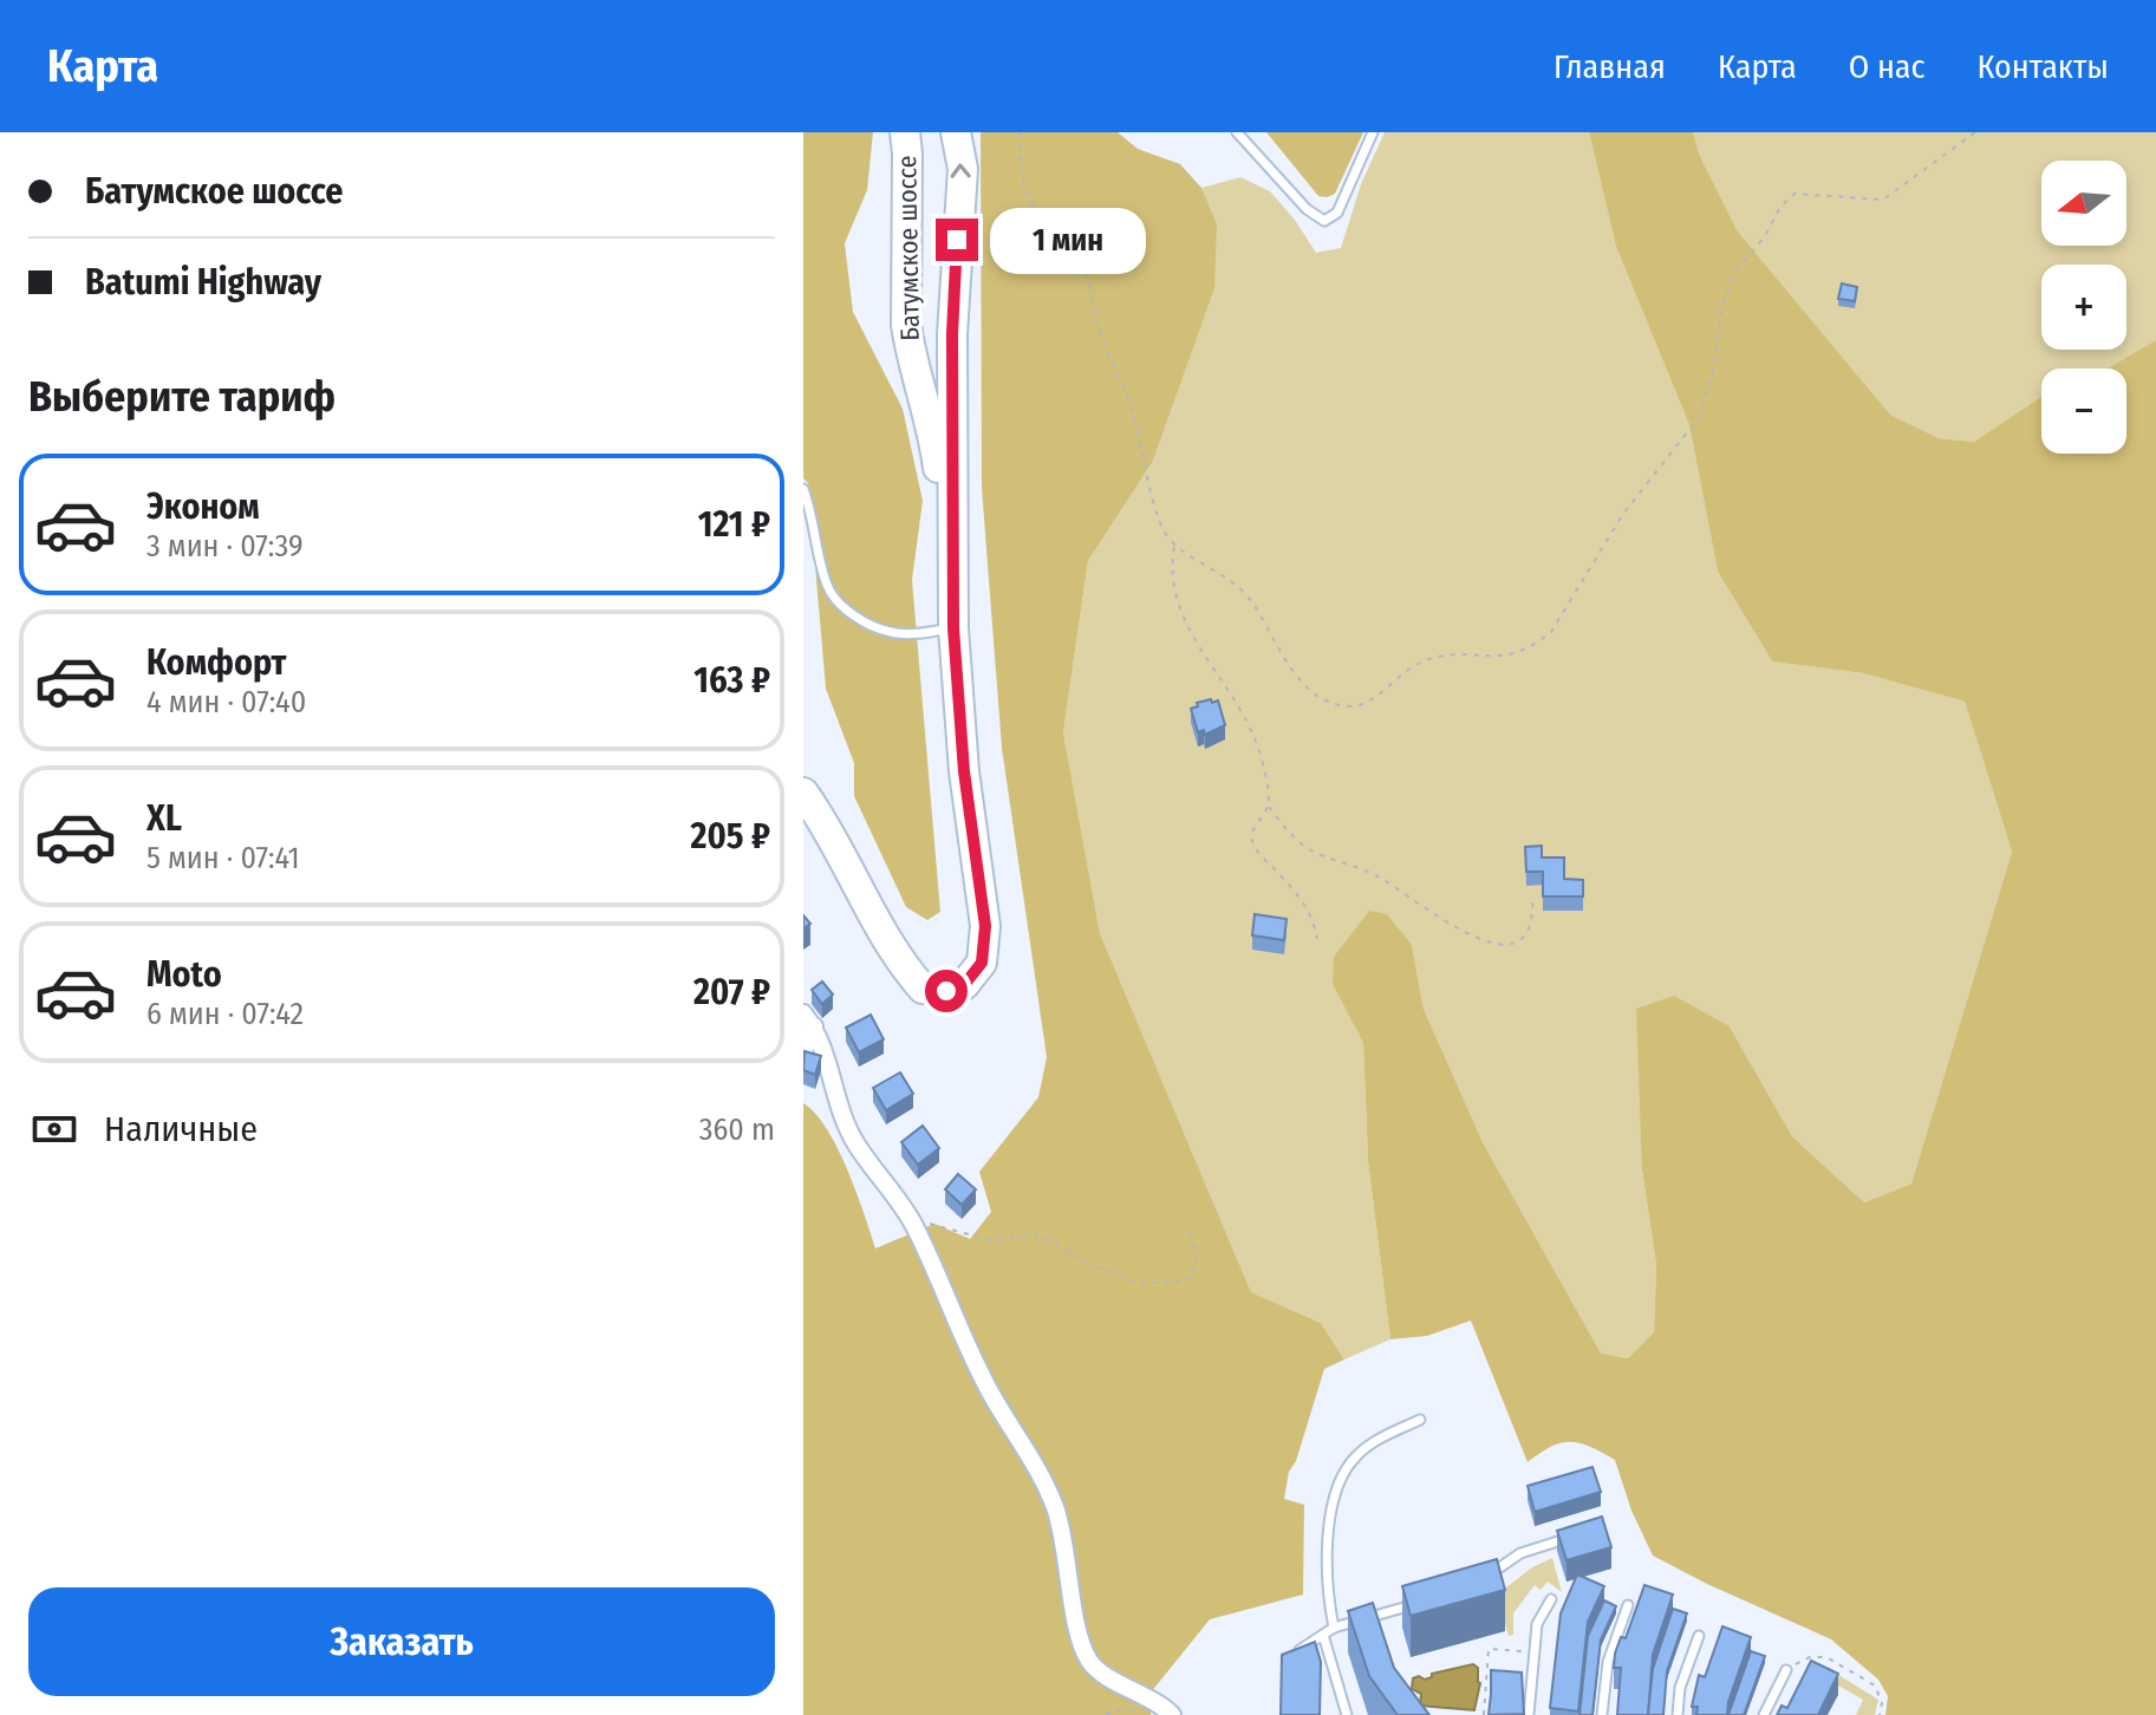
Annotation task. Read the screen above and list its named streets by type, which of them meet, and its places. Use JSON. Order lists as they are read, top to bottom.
{
  "streets": {
    "highway": ["Батумское шоссе"]
  },
  "north": "left",
  "page": {
    "header": "Карта",
    "nav": [
      "Главная",
      "Карта",
      "О нас",
      "Контакты"
    ],
    "banner": ["Батумское шоссе", "Batumi Highway"],
    "map_buttons": ["+", "−"],
    "bubble": "1 мин",
    "heading": "Выберите тариф",
    "list": [
      {
        "name": "Эконом",
        "note": "3 мин · 07:39",
        "value": "121 ₽"
      },
      {
        "name": "Комфорт",
        "note": "4 мин · 07:40",
        "value": "163 ₽"
      },
      {
        "name": "XL",
        "note": "5 мин · 07:41",
        "value": "205 ₽"
      },
      {
        "name": "Moto",
        "note": "6 мин · 07:42",
        "value": "207 ₽"
      }
    ],
    "pay": ["Наличные", "360 m"],
    "buttons": "Заказать"
  }
}
